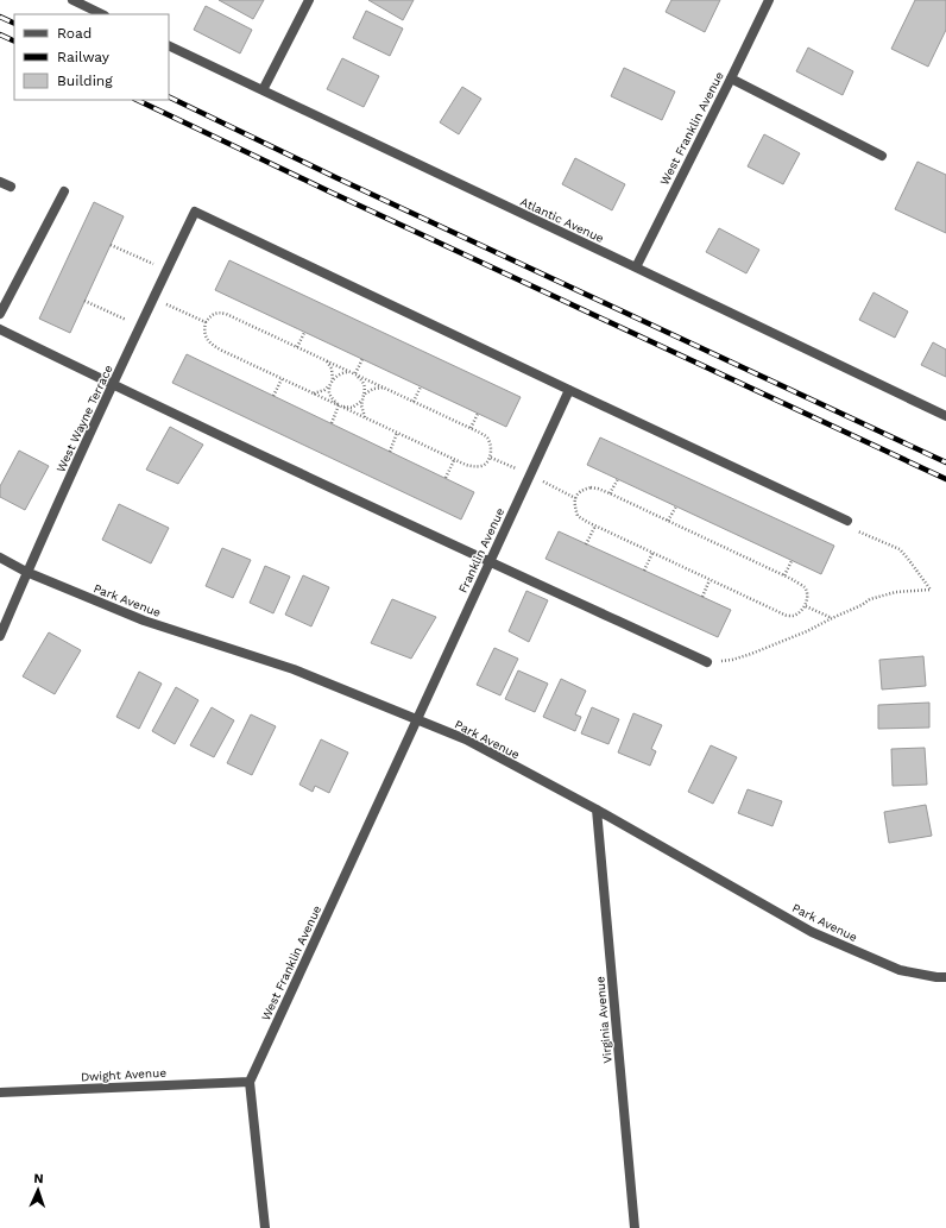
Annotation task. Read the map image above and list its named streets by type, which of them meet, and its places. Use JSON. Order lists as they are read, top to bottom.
{
  "streets": {
    "street": [
      "West Franklin Avenue",
      "Atlantic Avenue",
      "West Wayne Terrace",
      "Franklin Avenue",
      "Park Avenue",
      "Virginia Avenue",
      "Dwight Avenue"
    ]
  },
  "crossings": [
    ["West Franklin Avenue", "Atlantic Avenue"],
    ["West Franklin Avenue", "Franklin Avenue"],
    ["West Franklin Avenue", "Park Avenue"],
    ["West Franklin Avenue", "Dwight Avenue"],
    ["West Wayne Terrace", "Franklin Avenue"],
    ["West Wayne Terrace", "Park Avenue"],
    ["Franklin Avenue", "Park Avenue"],
    ["Park Avenue", "Virginia Avenue"]
  ],
  "legend": ["Road", "Railway", "Building"],
  "north": "top"
}
